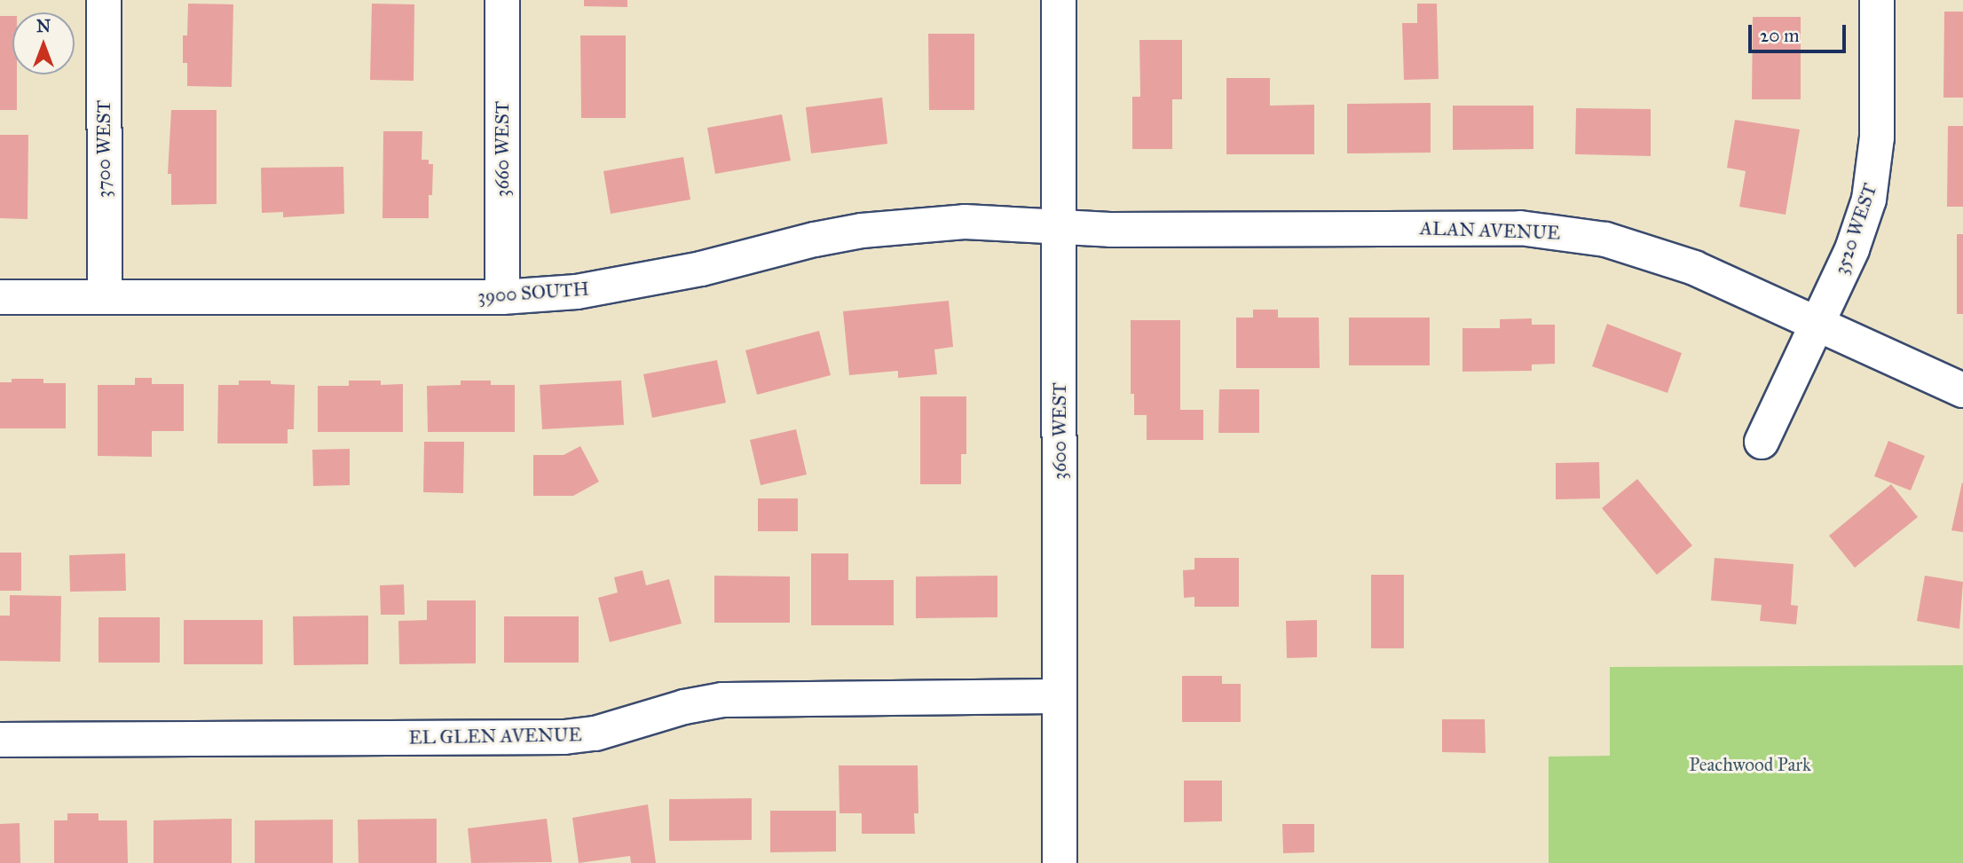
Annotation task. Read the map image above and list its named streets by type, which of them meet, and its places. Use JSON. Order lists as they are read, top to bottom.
{
  "streets": {
    "street": [
      "3700 WEST",
      "3660 WEST",
      "3520 WEST",
      "ALAN AVENUE",
      "3900 SOUTH",
      "3600 WEST",
      "EL GLEN AVENUE"
    ]
  },
  "crossings": [
    ["3700 WEST", "3900 SOUTH"],
    ["3660 WEST", "3900 SOUTH"],
    ["3520 WEST", "ALAN AVENUE"],
    ["ALAN AVENUE", "3900 SOUTH"],
    ["ALAN AVENUE", "3600 WEST"],
    ["3900 SOUTH", "3600 WEST"],
    ["3600 WEST", "EL GLEN AVENUE"]
  ],
  "parks": ["Peachwood Park"],
  "scale_bar": "20 m",
  "north": "top"
}
